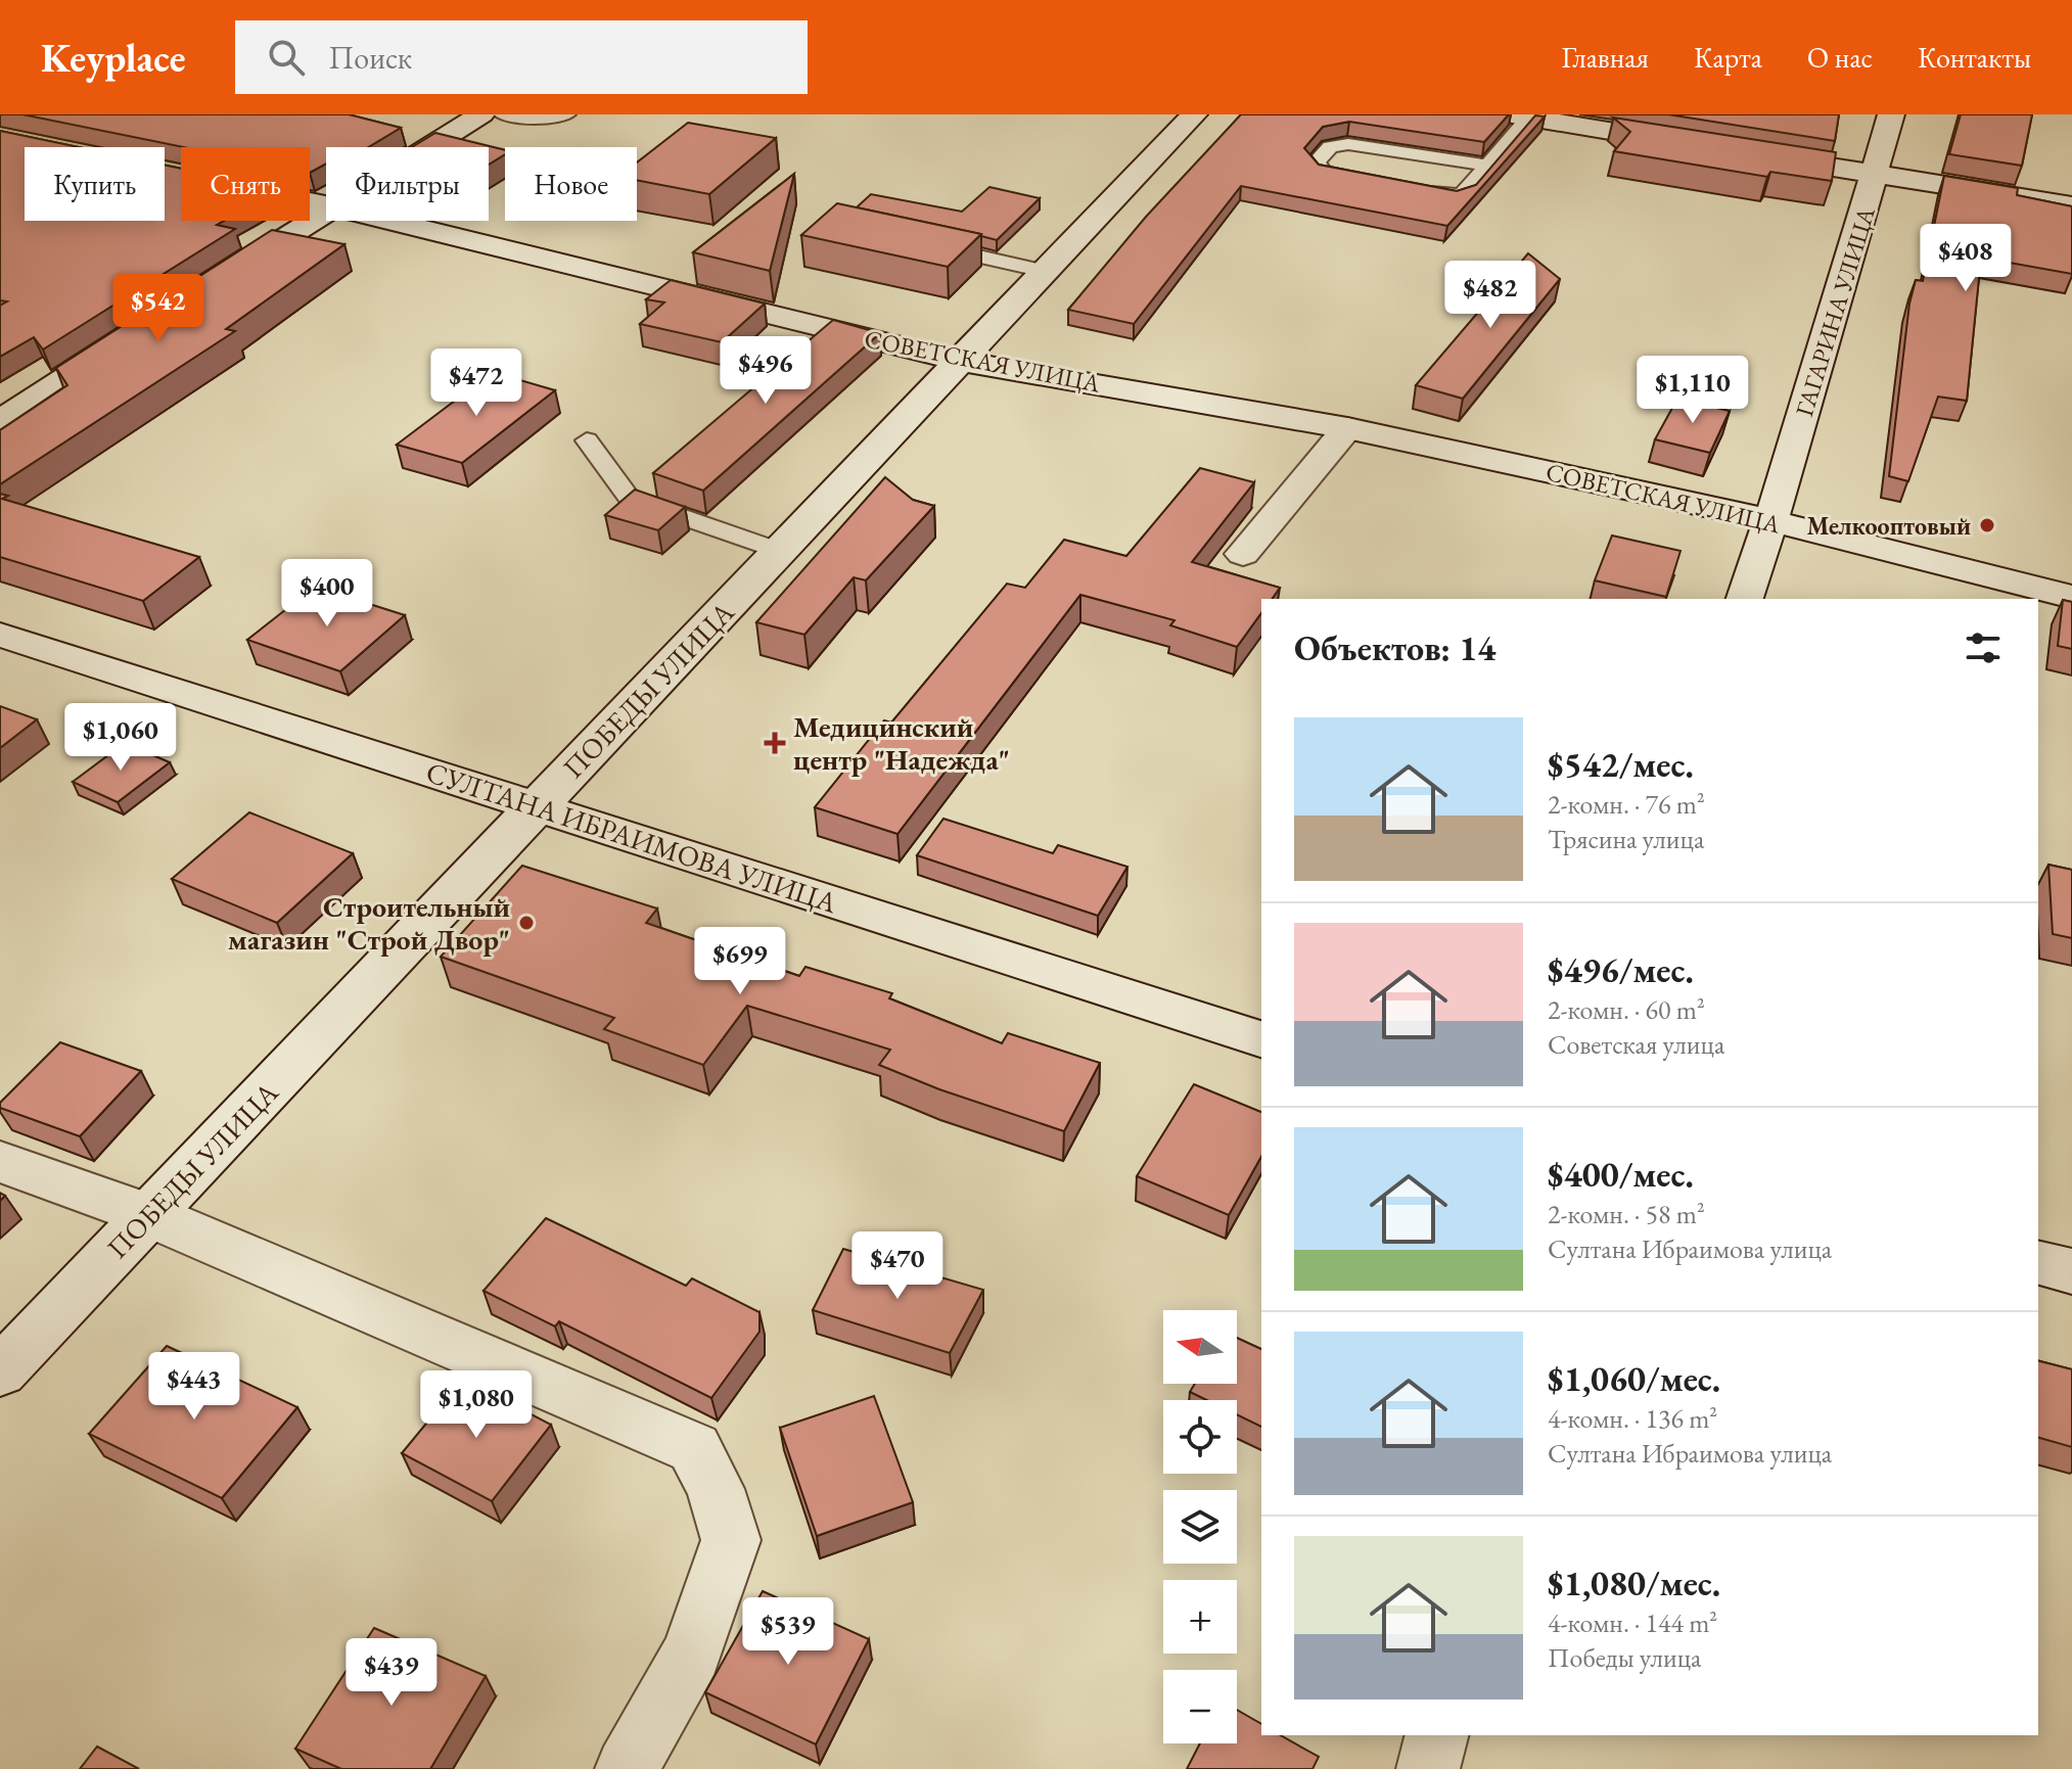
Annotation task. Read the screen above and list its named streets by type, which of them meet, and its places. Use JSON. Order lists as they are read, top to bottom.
{
  "streets": {
    "main road": [
      "ГАГАРИНА УЛИЦА",
      "СОВЕТСКАЯ УЛИЦА",
      "ПОБЕДЫ УЛИЦА",
      "СУЛТАНА ИБРАИМОВА УЛИЦА"
    ]
  },
  "crossings": [
    ["ГАГАРИНА УЛИЦА", "СОВЕТСКАЯ УЛИЦА"],
    ["СОВЕТСКАЯ УЛИЦА", "ПОБЕДЫ УЛИЦА"],
    ["ПОБЕДЫ УЛИЦА", "СУЛТАНА ИБРАИМОВА УЛИЦА"]
  ],
  "places": {
    "other": ["Мелкооптовый", "Строительный магазин \"Строй Двор\""],
    "health": ["Медицинский центр \"Надежда\""]
  },
  "north": "left",
  "page": {
    "header": "Keyplace",
    "search": "Поиск",
    "nav": [
      "Главная",
      "Карта",
      "О нас",
      "Контакты"
    ],
    "chip": [
      "Купить",
      "Снять",
      "Фильтры",
      "Новое"
    ],
    "price": [
      "$408",
      "$482",
      "$542",
      "$496",
      "$472",
      "$1,110",
      "$400",
      "$1,060",
      "$699",
      "$470",
      "$443",
      "$1,080",
      "$539",
      "$439"
    ],
    "heading": "Объектов: 14",
    "list": [
      {
        "name": "$542/мес.",
        "note": "2-комн. · 76 m² · Трясина улица"
      },
      {
        "name": "$496/мес.",
        "note": "2-комн. · 60 m² · Советская улица"
      },
      {
        "name": "$400/мес.",
        "note": "2-комн. · 58 m² · Султана Ибраимова улица"
      },
      {
        "name": "$1,060/мес.",
        "note": "4-комн. · 136 m² · Султана Ибраимова улица"
      },
      {
        "name": "$1,080/мес.",
        "note": "4-комн. · 144 m² · Победы улица"
      }
    ],
    "map_buttons": ["+", "−"]
  }
}
